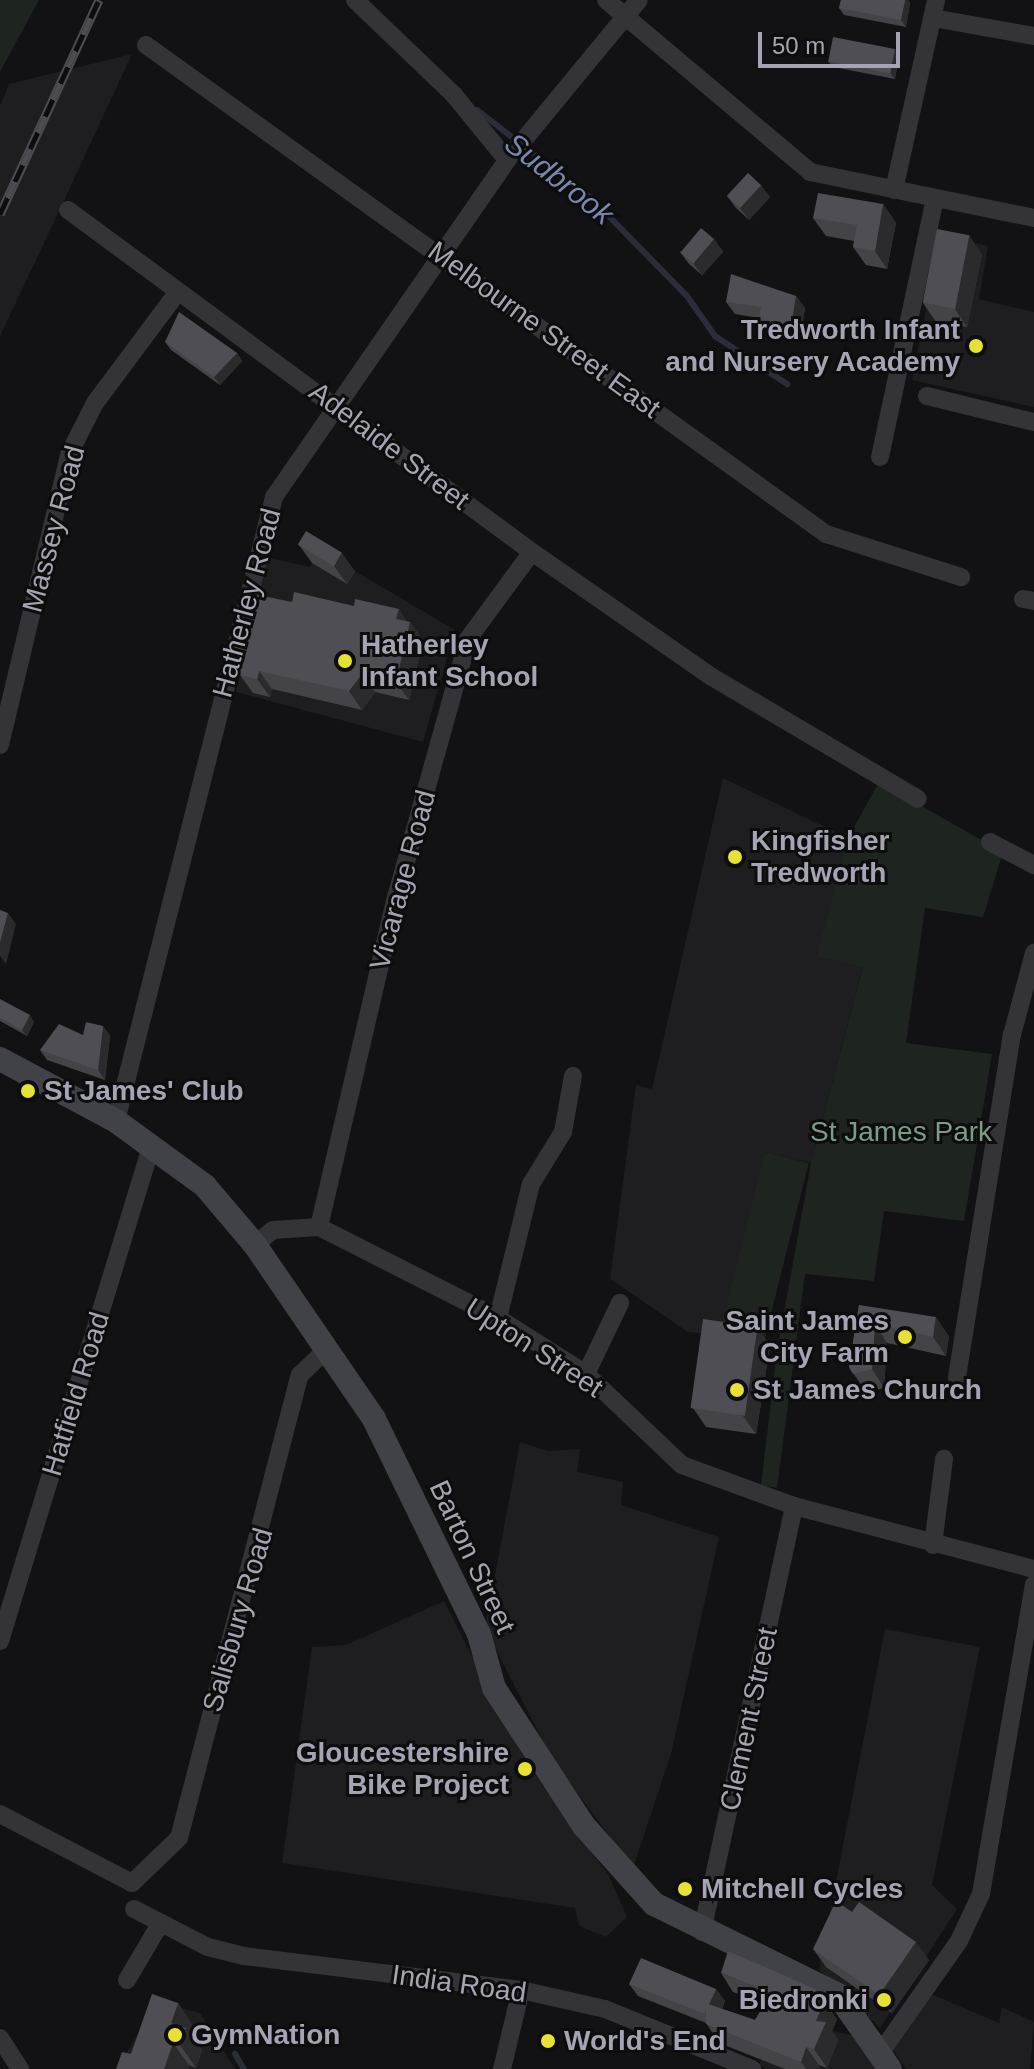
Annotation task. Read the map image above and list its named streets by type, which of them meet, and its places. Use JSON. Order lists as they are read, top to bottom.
{
  "streets": {
    "main road": ["Barton Street"],
    "street": [
      "Melbourne Street East",
      "Adelaide Street",
      "Massey Road",
      "Hatherley Road",
      "Vicarage Road",
      "Upton Street",
      "Hatfield Road",
      "Salisbury Road",
      "Clement Street",
      "India Road"
    ]
  },
  "crossings": [
    ["Melbourne Street East", "Hatherley Road"],
    ["Adelaide Street", "Massey Road"],
    ["Adelaide Street", "Hatherley Road"],
    ["Adelaide Street", "Vicarage Road"],
    ["Hatherley Road", "Barton Street"],
    ["Vicarage Road", "Upton Street"],
    ["Upton Street", "Clement Street"],
    ["Hatfield Road", "Barton Street"],
    ["Barton Street", "Salisbury Road"],
    ["Barton Street", "Clement Street"]
  ],
  "water": ["Sudbrook"],
  "parks": ["St James Park"],
  "places": [
    "Tredworth Infant and Nursery Academy",
    "Hatherley Infant School",
    "Kingfisher Tredworth",
    "St James' Club",
    "Saint James City Farm",
    "St James Church",
    "Gloucestershire Bike Project",
    "Mitchell Cycles",
    "Biedronki",
    "GymNation",
    "World's End"
  ],
  "scale_bar": "50 m"
}
